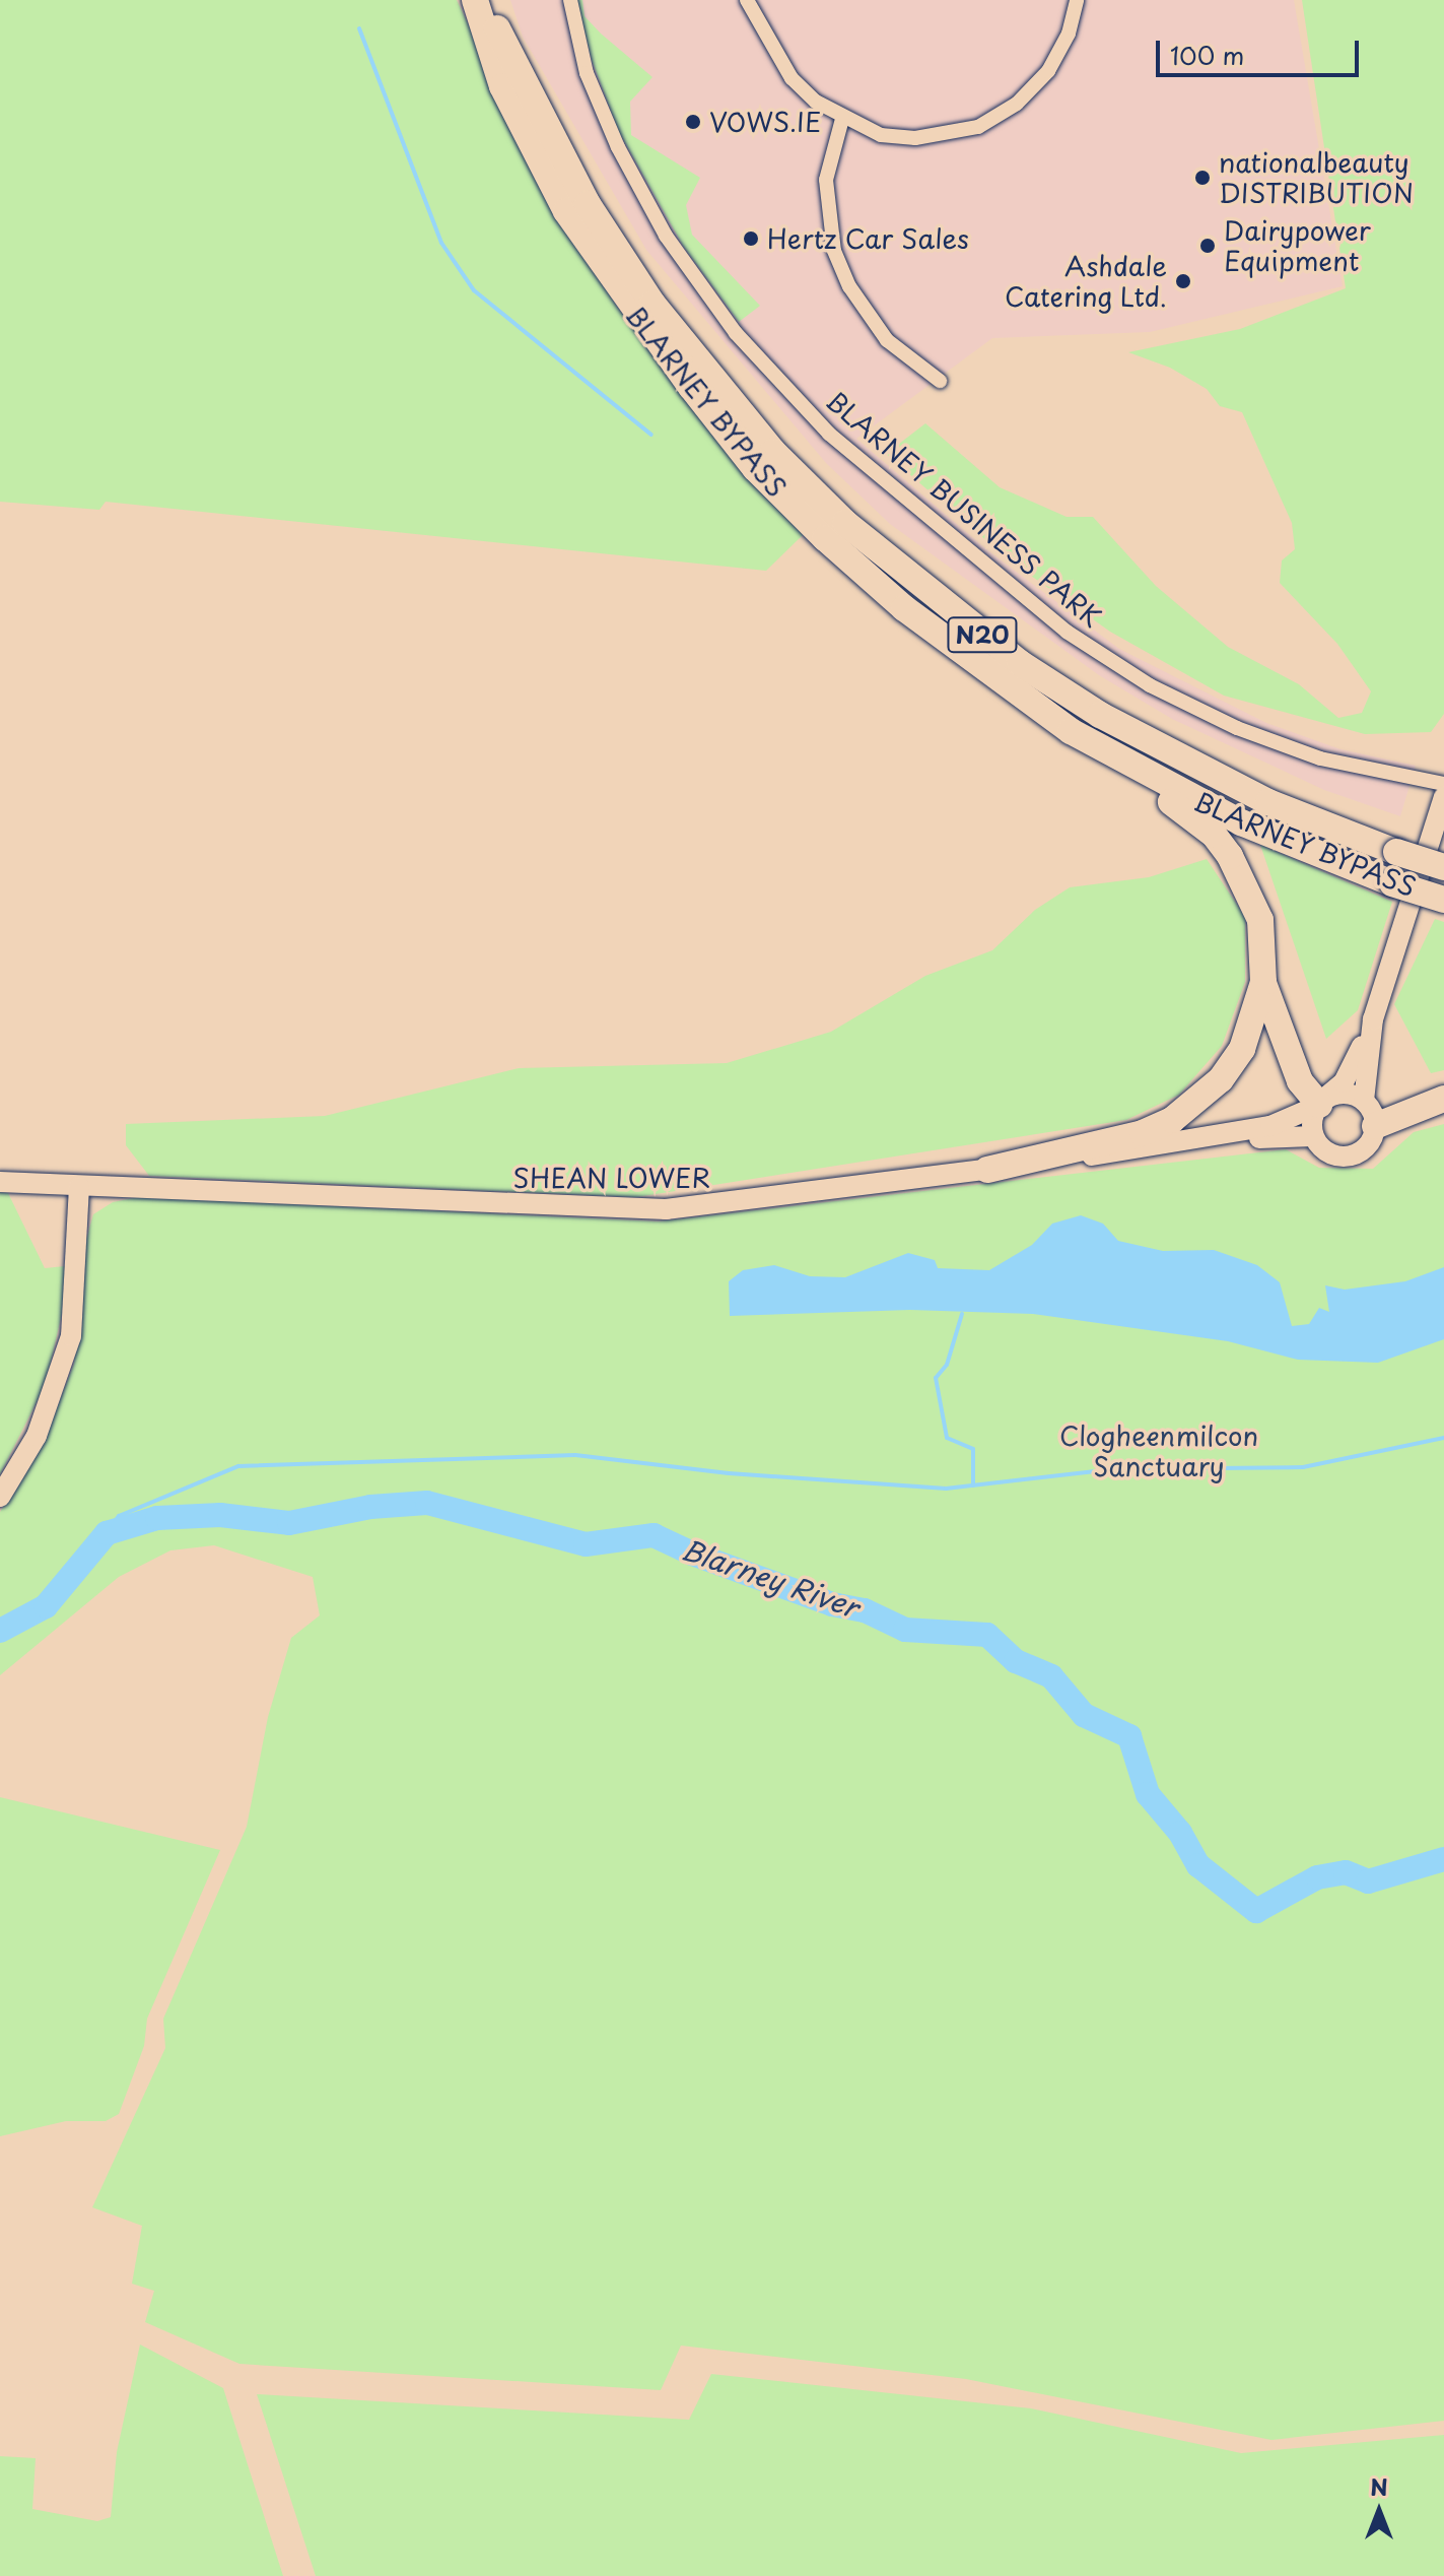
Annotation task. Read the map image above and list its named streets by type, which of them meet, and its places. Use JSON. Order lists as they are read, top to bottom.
{
  "streets": {
    "highway": ["BLARNEY BYPASS", "N20"],
    "main road": ["SHEAN LOWER"],
    "street": ["BLARNEY BUSINESS PARK"]
  },
  "water": ["Blarney River"],
  "parks": ["Clogheenmilcon Sanctuary"],
  "places": [
    "VOWS.IE",
    "nationalbeauty DISTRIBUTION",
    "Hertz Car Sales",
    "Dairypower Equipment",
    "Ashdale Catering Ltd."
  ],
  "scale_bar": "100 m",
  "north": "top"
}
